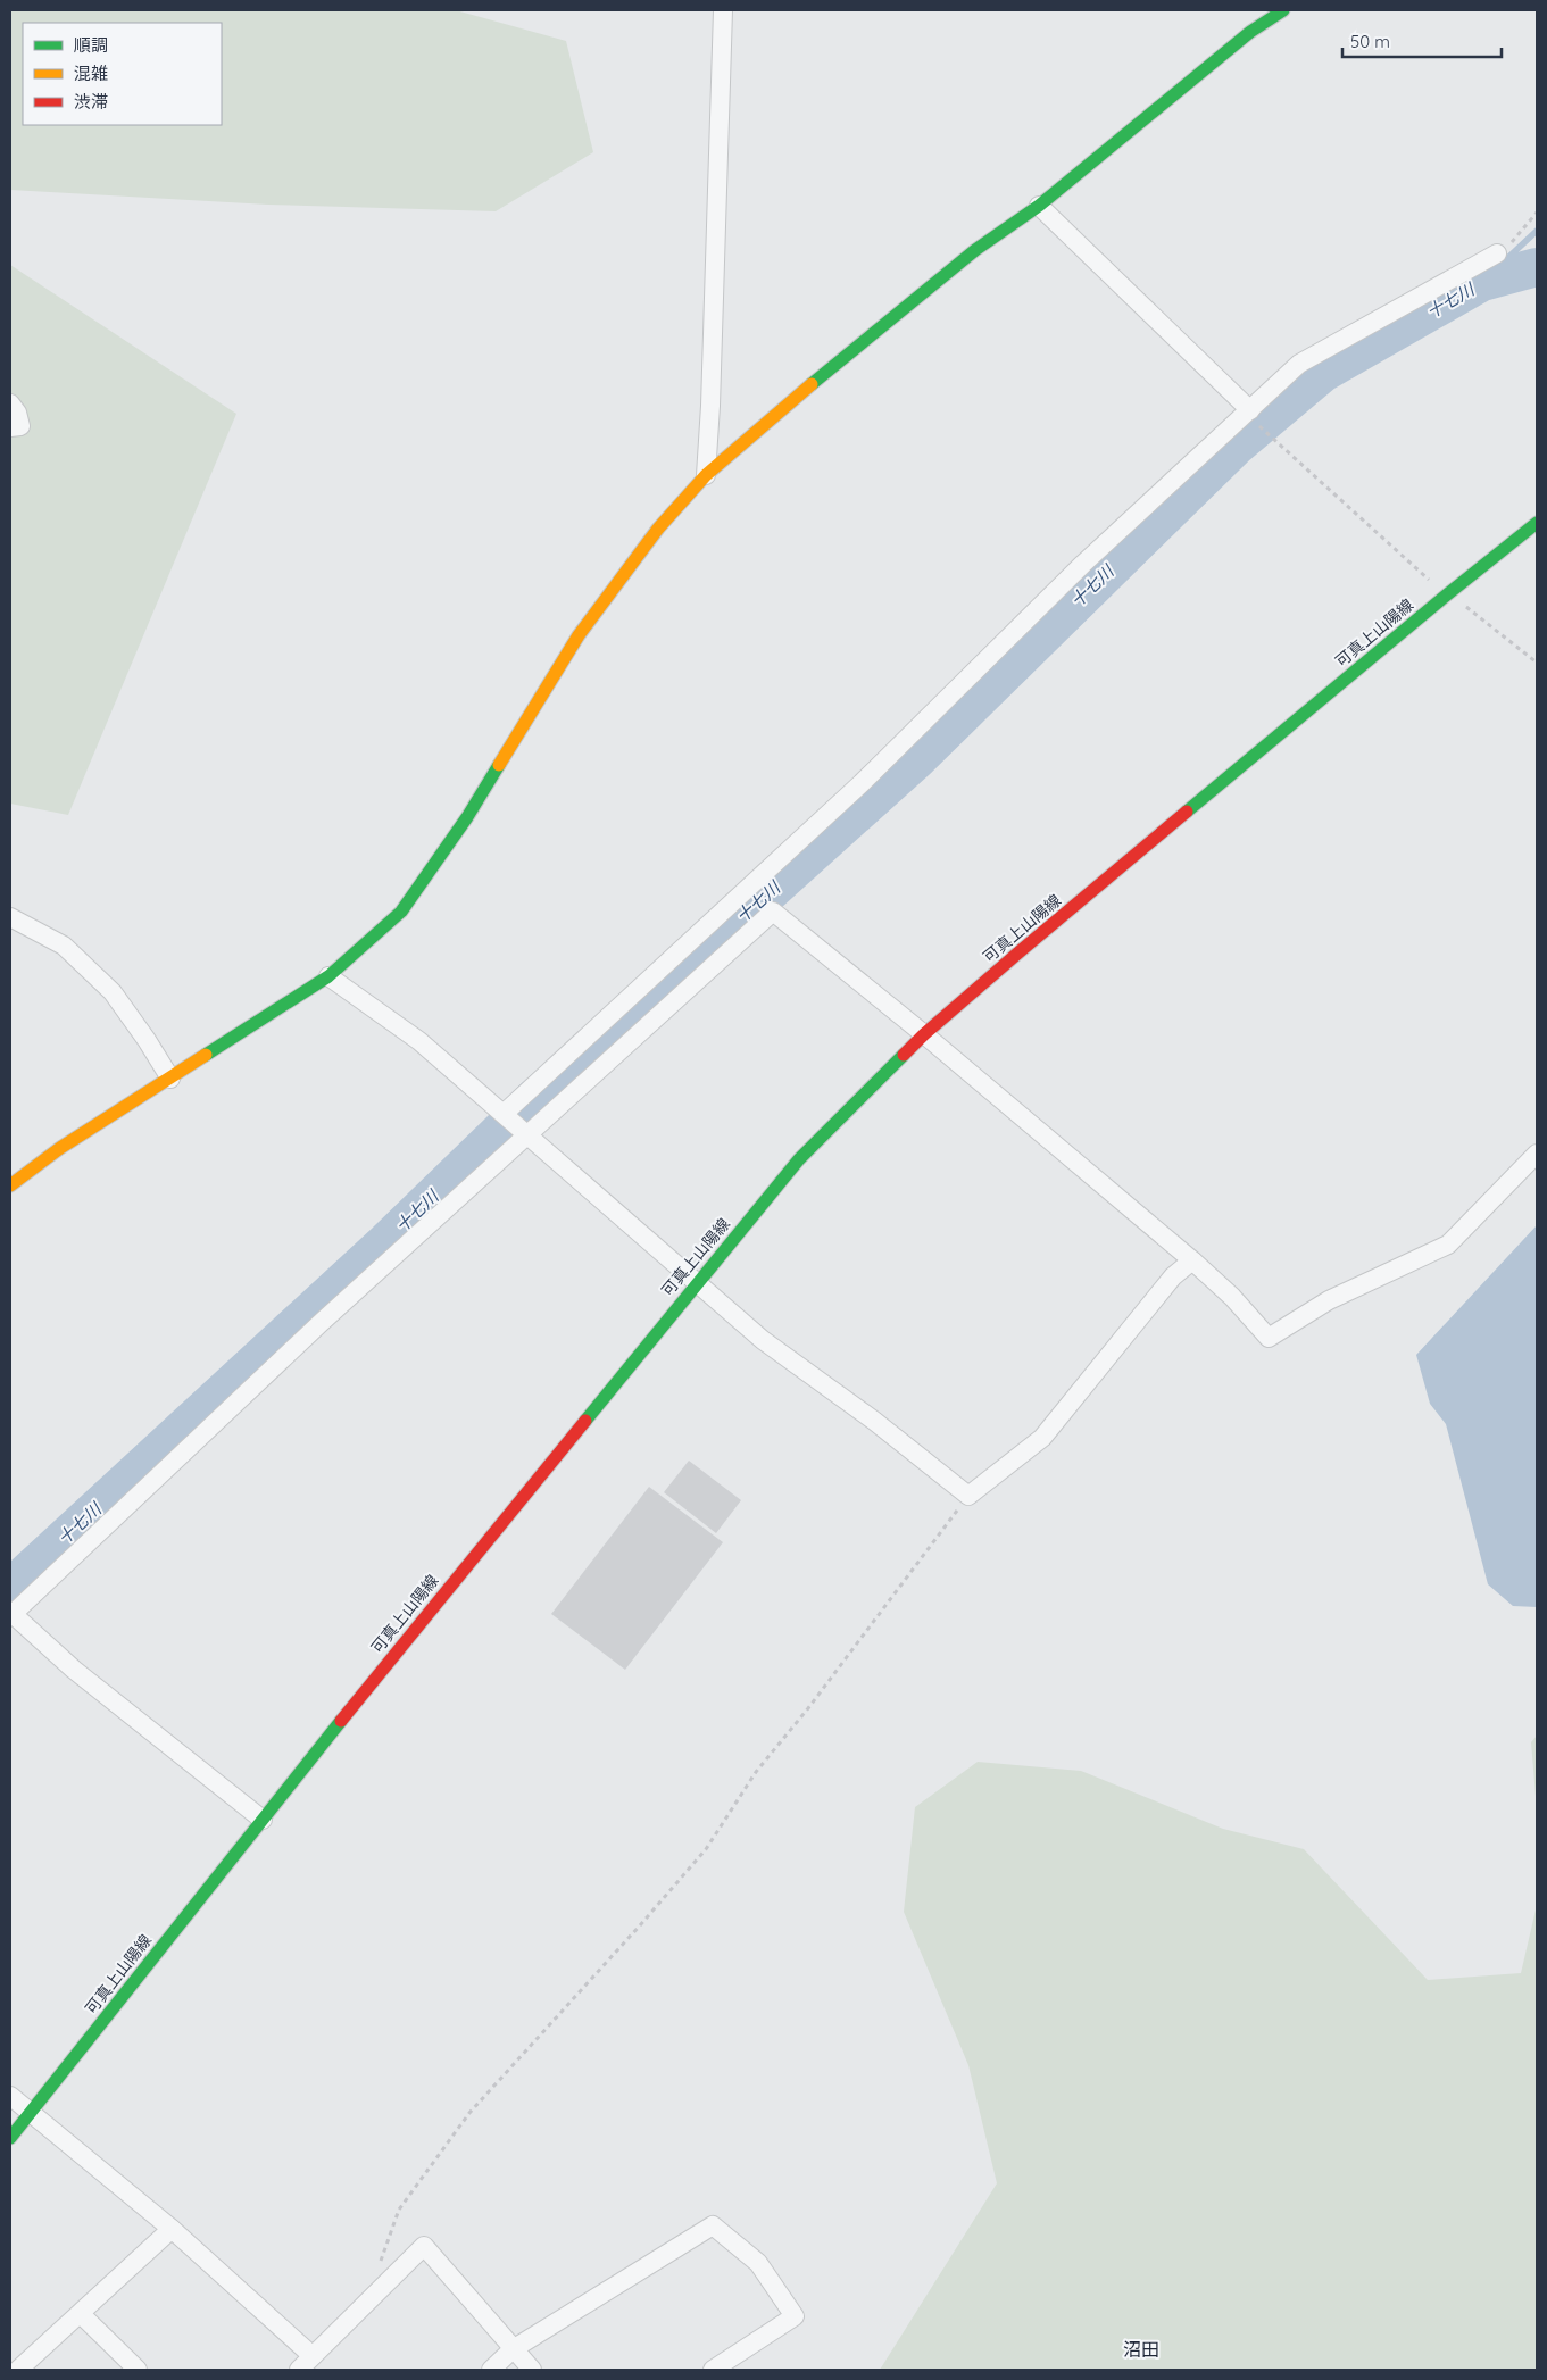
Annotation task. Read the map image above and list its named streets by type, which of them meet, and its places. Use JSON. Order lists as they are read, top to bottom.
{
  "streets": {
    "main road": ["可真上山陽線"]
  },
  "districts": ["沼田"],
  "water": ["十七川"],
  "legend": ["順調", "混雑", "渋滞"],
  "scale_bar": "50 m"
}
